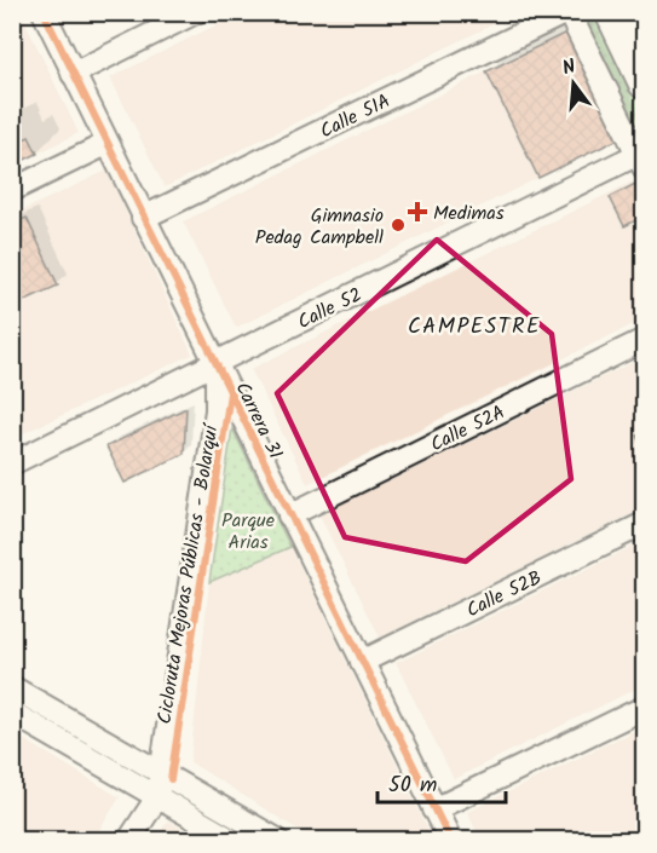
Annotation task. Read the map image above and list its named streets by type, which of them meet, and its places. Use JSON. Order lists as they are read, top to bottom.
{
  "streets": {
    "street": [
      "Calle 51A",
      "Calle 52",
      "Carrera 31",
      "Calle 52A",
      "Calle 52B"
    ],
    "cycle path": ["Cicloruta Mejoras Públicas - Bolarquí"]
  },
  "crossings": [
    ["Calle 51A", "Carrera 31"],
    ["Calle 52", "Carrera 31"],
    ["Carrera 31", "Calle 52A"],
    ["Carrera 31", "Calle 52B"]
  ],
  "districts": ["CAMPESTRE"],
  "parks": ["Parque Arias"],
  "places": {
    "health": ["Medimas"],
    "other": ["Gimnasio Pedag Campbell"]
  },
  "scale_bar": "50 m",
  "north": "top"
}
